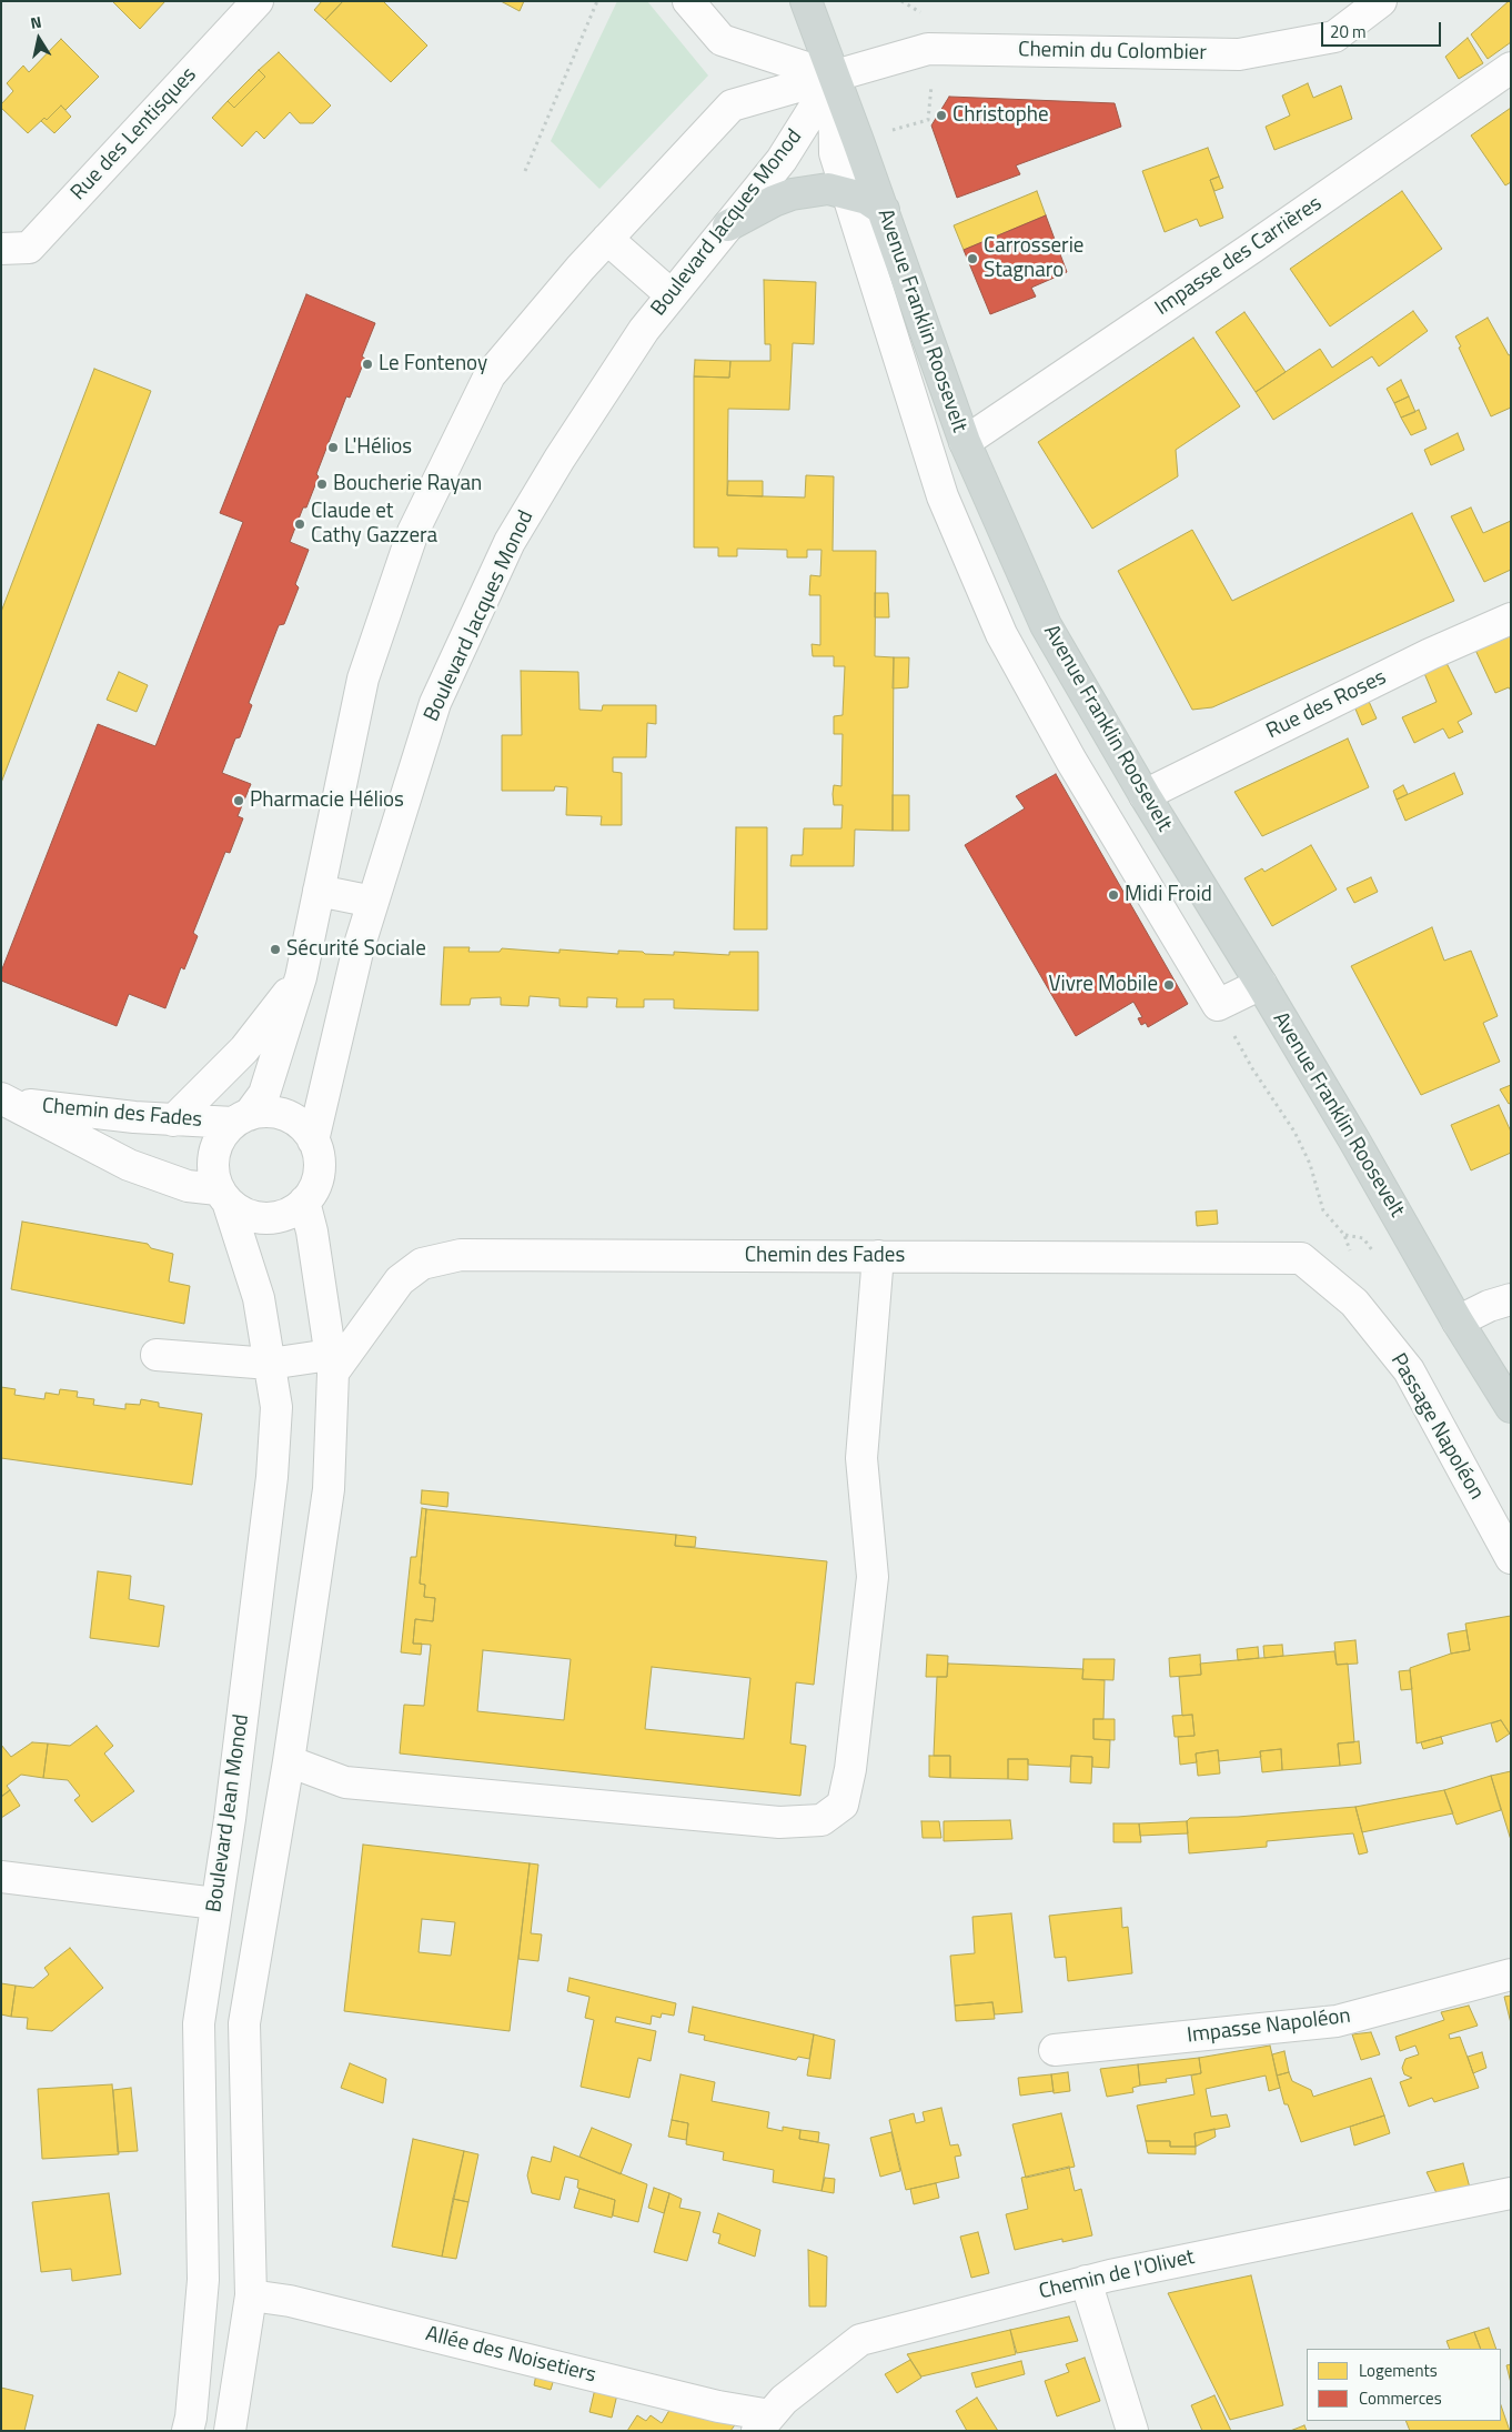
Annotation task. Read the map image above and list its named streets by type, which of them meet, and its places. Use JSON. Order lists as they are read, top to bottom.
{
  "streets": {
    "main road": ["Avenue Franklin Roosevelt"],
    "street": [
      "Chemin du Colombier",
      "Rue des Lentisques",
      "Boulevard Jacques Monod",
      "Impasse des Carrières",
      "Rue des Roses",
      "Chemin des Fades",
      "Passage Napoléon",
      "Boulevard Jean Monod",
      "Impasse Napoléon",
      "Chemin de l'Olivet",
      "Allée des Noisetiers"
    ]
  },
  "crossings": [
    ["Chemin du Colombier", "Boulevard Jacques Monod"],
    ["Chemin du Colombier", "Avenue Franklin Roosevelt"],
    ["Boulevard Jacques Monod", "Avenue Franklin Roosevelt"],
    ["Boulevard Jacques Monod", "Chemin des Fades"],
    ["Boulevard Jacques Monod", "Boulevard Jean Monod"],
    ["Impasse des Carrières", "Avenue Franklin Roosevelt"],
    ["Avenue Franklin Roosevelt", "Rue des Roses"],
    ["Chemin des Fades", "Passage Napoléon"],
    ["Chemin des Fades", "Boulevard Jean Monod"],
    ["Chemin de l'Olivet", "Allée des Noisetiers"]
  ],
  "places": [
    "Christophe",
    "Carrosserie Stagnaro",
    "Le Fontenoy",
    "L'Hélios",
    "Boucherie Rayan",
    "Claude et Cathy Gazzera",
    "Pharmacie Hélios",
    "Midi Froid",
    "Sécurité Sociale",
    "Vivre Mobile"
  ],
  "legend": ["Logements", "Commerces"],
  "scale_bar": "20 m",
  "north": "top"
}
